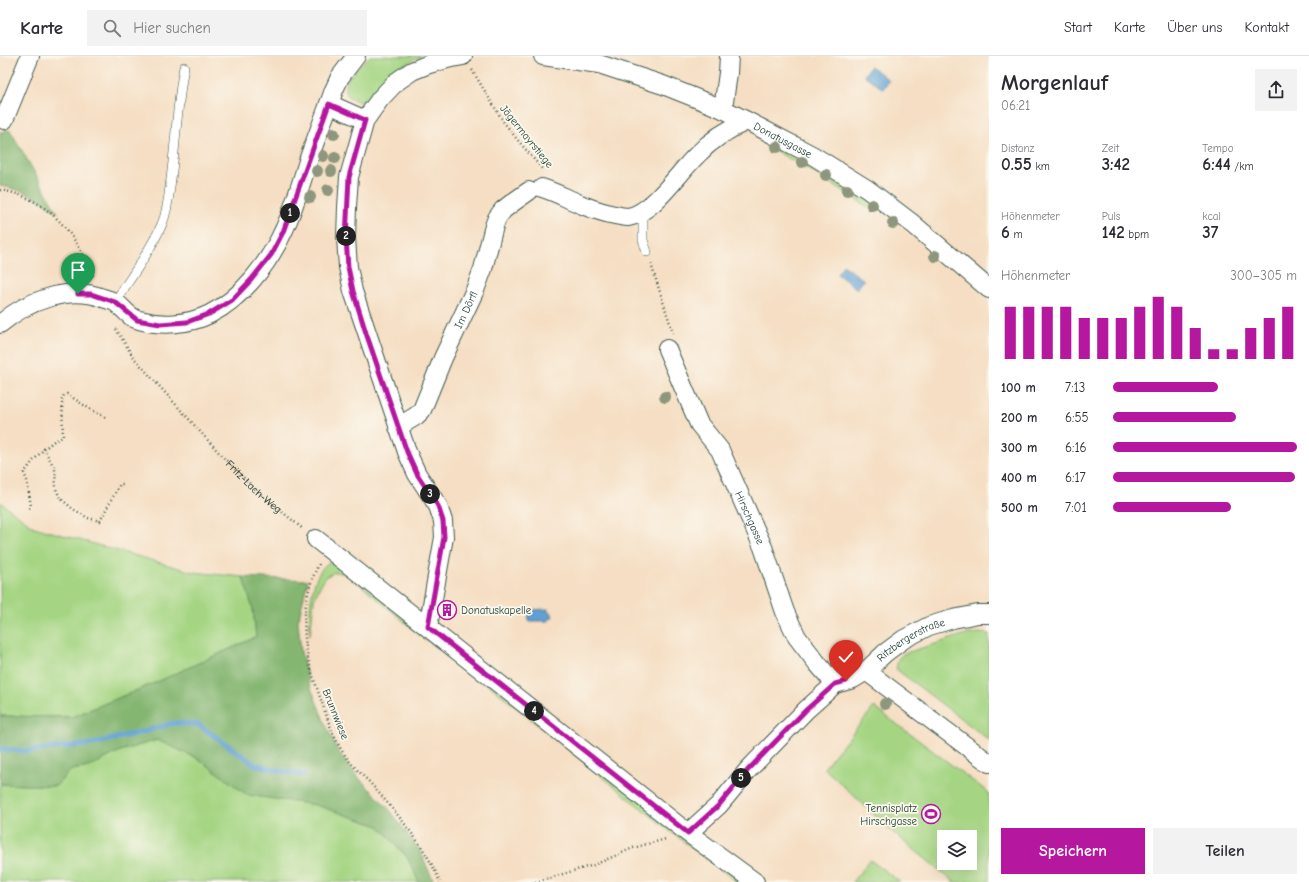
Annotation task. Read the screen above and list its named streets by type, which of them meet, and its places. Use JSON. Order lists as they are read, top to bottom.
{
  "streets": {
    "street": [
      "Donatusgasse",
      "Im Dörfl",
      "Hirschgasse",
      "Ritzbergerstraße"
    ],
    "path": ["Jägermayrstiege", "Fritz-Lach-Weg", "Brunnwiese"]
  },
  "crossings": [
    ["Jägermayrstiege", "Im Dörfl"],
    ["Fritz-Lach-Weg", "Brunnwiese"],
    ["Hirschgasse", "Ritzbergerstraße"]
  ],
  "places": {
    "building": ["Donatuskapelle"],
    "sports": ["Tennisplatz Hirschgasse"]
  },
  "page": {
    "header": "Karte",
    "search": "Hier suchen",
    "nav": [
      "Start",
      "Karte",
      "Über uns",
      "Kontakt"
    ],
    "heading": ["Morgenlauf", "06:21"],
    "stats": [
      ["Distanz", "0.55 km"],
      ["Zeit", "3:42"],
      ["Tempo", "6:44 /km"],
      ["Höhenmeter", "6 m"],
      ["Puls", "142 bpm"],
      ["kcal", "37"]
    ],
    "pins": [
      "1",
      "2",
      "3",
      "4",
      "5"
    ],
    "chart": ["Höhenmeter", "300–305 m"],
    "list": [
      {
        "name": "100 m",
        "note": "7:13"
      },
      {
        "name": "200 m",
        "note": "6:55"
      },
      {
        "name": "300 m",
        "note": "6:16"
      },
      {
        "name": "400 m",
        "note": "6:17"
      },
      {
        "name": "500 m",
        "note": "7:01"
      }
    ],
    "buttons": ["Speichern", "Teilen"]
  }
}
